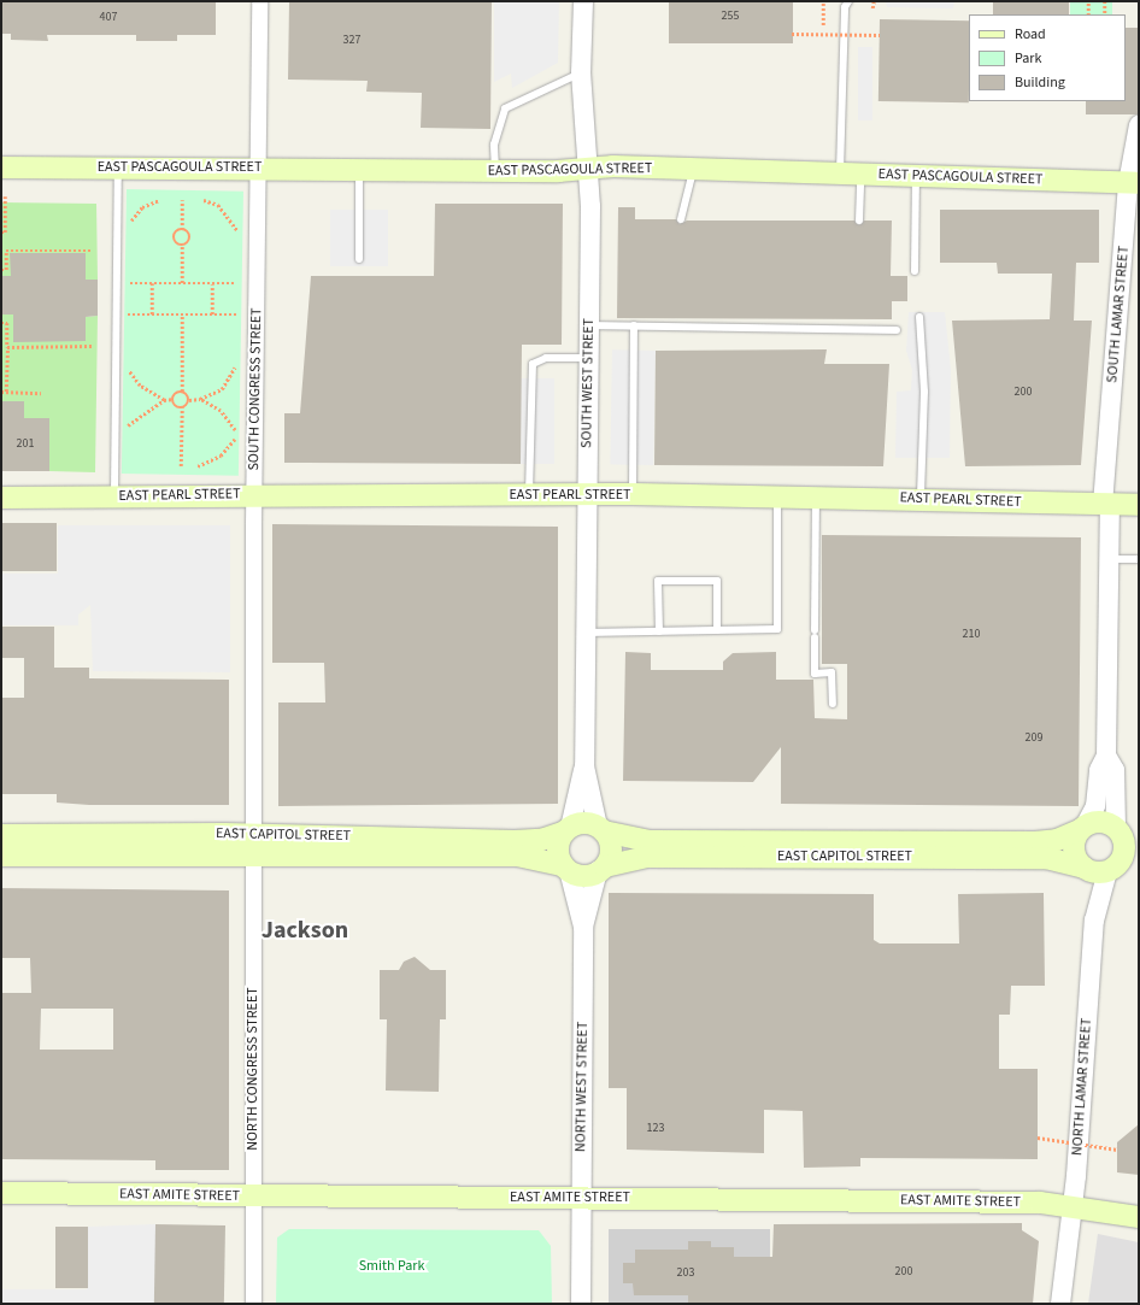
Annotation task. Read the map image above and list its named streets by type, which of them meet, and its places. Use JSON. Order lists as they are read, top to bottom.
{
  "streets": {
    "main road": [
      "EAST PASCAGOULA STREET",
      "EAST PEARL STREET",
      "EAST CAPITOL STREET",
      "EAST AMITE STREET"
    ],
    "street": [
      "SOUTH LAMAR STREET",
      "SOUTH WEST STREET",
      "SOUTH CONGRESS STREET",
      "NORTH CONGRESS STREET",
      "NORTH WEST STREET",
      "NORTH LAMAR STREET"
    ]
  },
  "crossings": [
    ["EAST PASCAGOULA STREET", "SOUTH LAMAR STREET"],
    ["EAST PASCAGOULA STREET", "SOUTH WEST STREET"],
    ["EAST PASCAGOULA STREET", "SOUTH CONGRESS STREET"],
    ["SOUTH LAMAR STREET", "EAST PEARL STREET"],
    ["SOUTH LAMAR STREET", "EAST CAPITOL STREET"],
    ["SOUTH LAMAR STREET", "NORTH LAMAR STREET"],
    ["SOUTH WEST STREET", "EAST PEARL STREET"],
    ["SOUTH WEST STREET", "EAST CAPITOL STREET"],
    ["SOUTH WEST STREET", "NORTH WEST STREET"],
    ["SOUTH CONGRESS STREET", "EAST PEARL STREET"],
    ["SOUTH CONGRESS STREET", "EAST CAPITOL STREET"],
    ["SOUTH CONGRESS STREET", "NORTH CONGRESS STREET"],
    ["EAST CAPITOL STREET", "NORTH CONGRESS STREET"],
    ["EAST CAPITOL STREET", "NORTH WEST STREET"],
    ["EAST CAPITOL STREET", "NORTH LAMAR STREET"],
    ["NORTH CONGRESS STREET", "EAST AMITE STREET"],
    ["NORTH WEST STREET", "EAST AMITE STREET"],
    ["NORTH LAMAR STREET", "EAST AMITE STREET"]
  ],
  "districts": ["Jackson"],
  "parks": ["Smith Park"],
  "house_numbers": [
    "255",
    "407",
    "327",
    "200",
    "201",
    "210",
    "209",
    "123",
    "200",
    "203"
  ],
  "legend": ["Road", "Park", "Building"]
}
